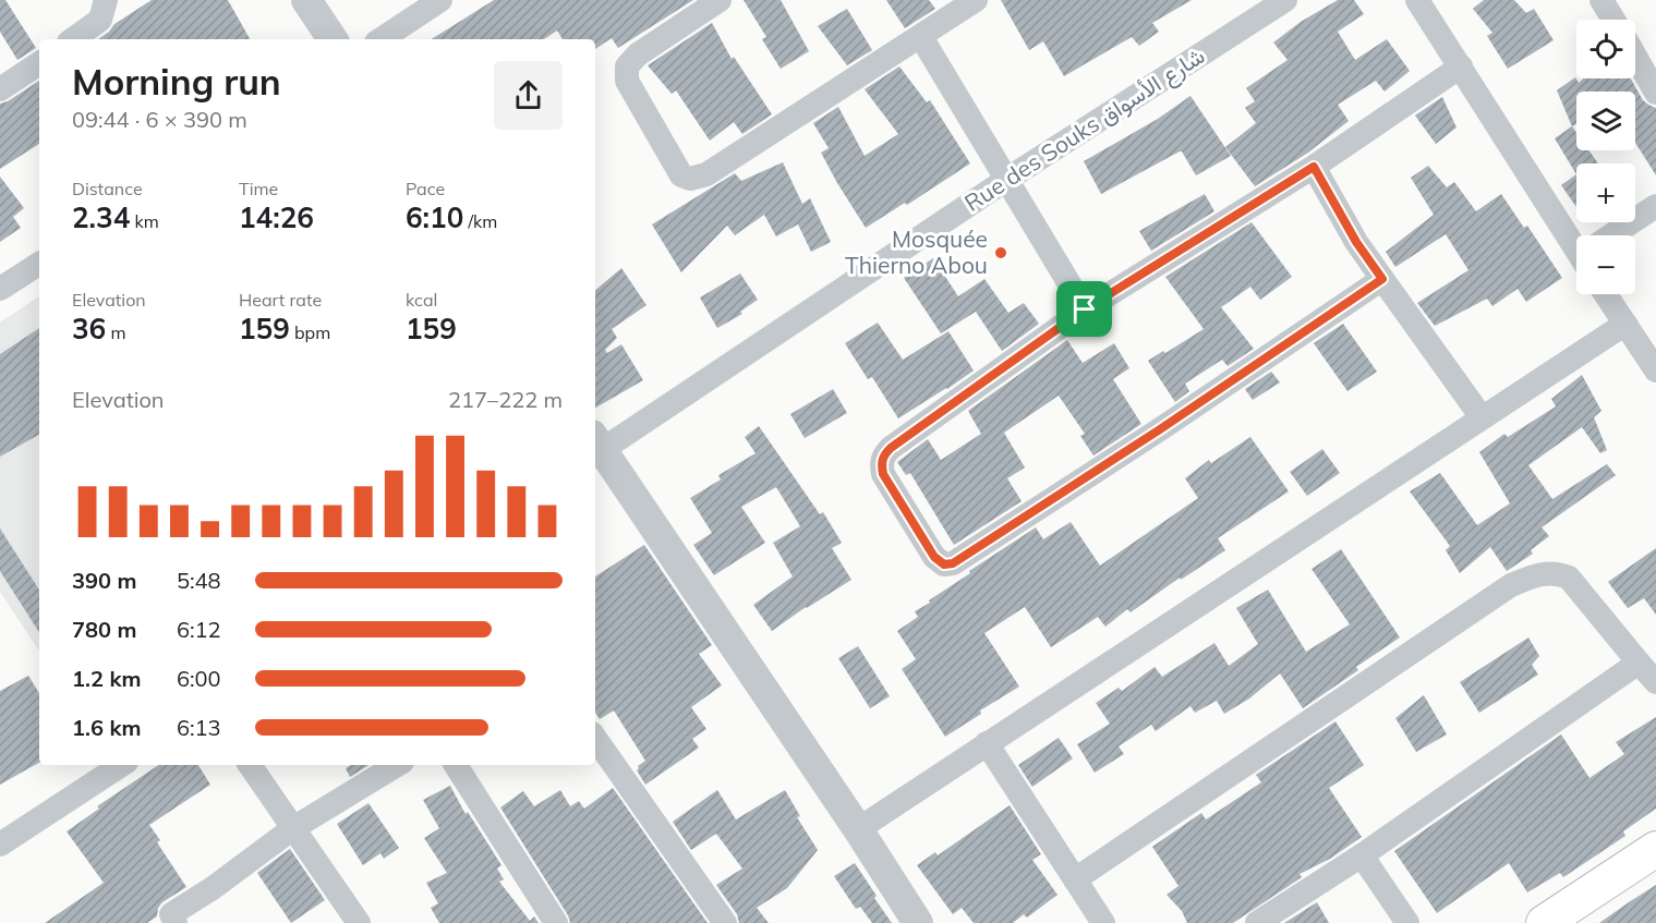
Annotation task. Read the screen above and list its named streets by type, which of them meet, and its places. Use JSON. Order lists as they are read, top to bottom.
{
  "streets": {
    "street": ["Rue des Souks شارع الأسواق"]
  },
  "places": ["Mosquée Thierno Abou"],
  "page": {
    "map_buttons": ["+", "−"],
    "heading": ["Morning run", "09:44 · 6 × 390 m"],
    "stats": [
      ["Distance", "2.34 km"],
      ["Time", "14:26"],
      ["Pace", "6:10 /km"],
      ["Elevation", "36 m"],
      ["Heart rate", "159 bpm"],
      ["kcal", "159"]
    ],
    "chart": ["Elevation", "217–222 m"],
    "list": [
      {
        "name": "390 m",
        "note": "5:48"
      },
      {
        "name": "780 m",
        "note": "6:12"
      },
      {
        "name": "1.2 km",
        "note": "6:00"
      },
      {
        "name": "1.6 km",
        "note": "6:13"
      }
    ]
  }
}
